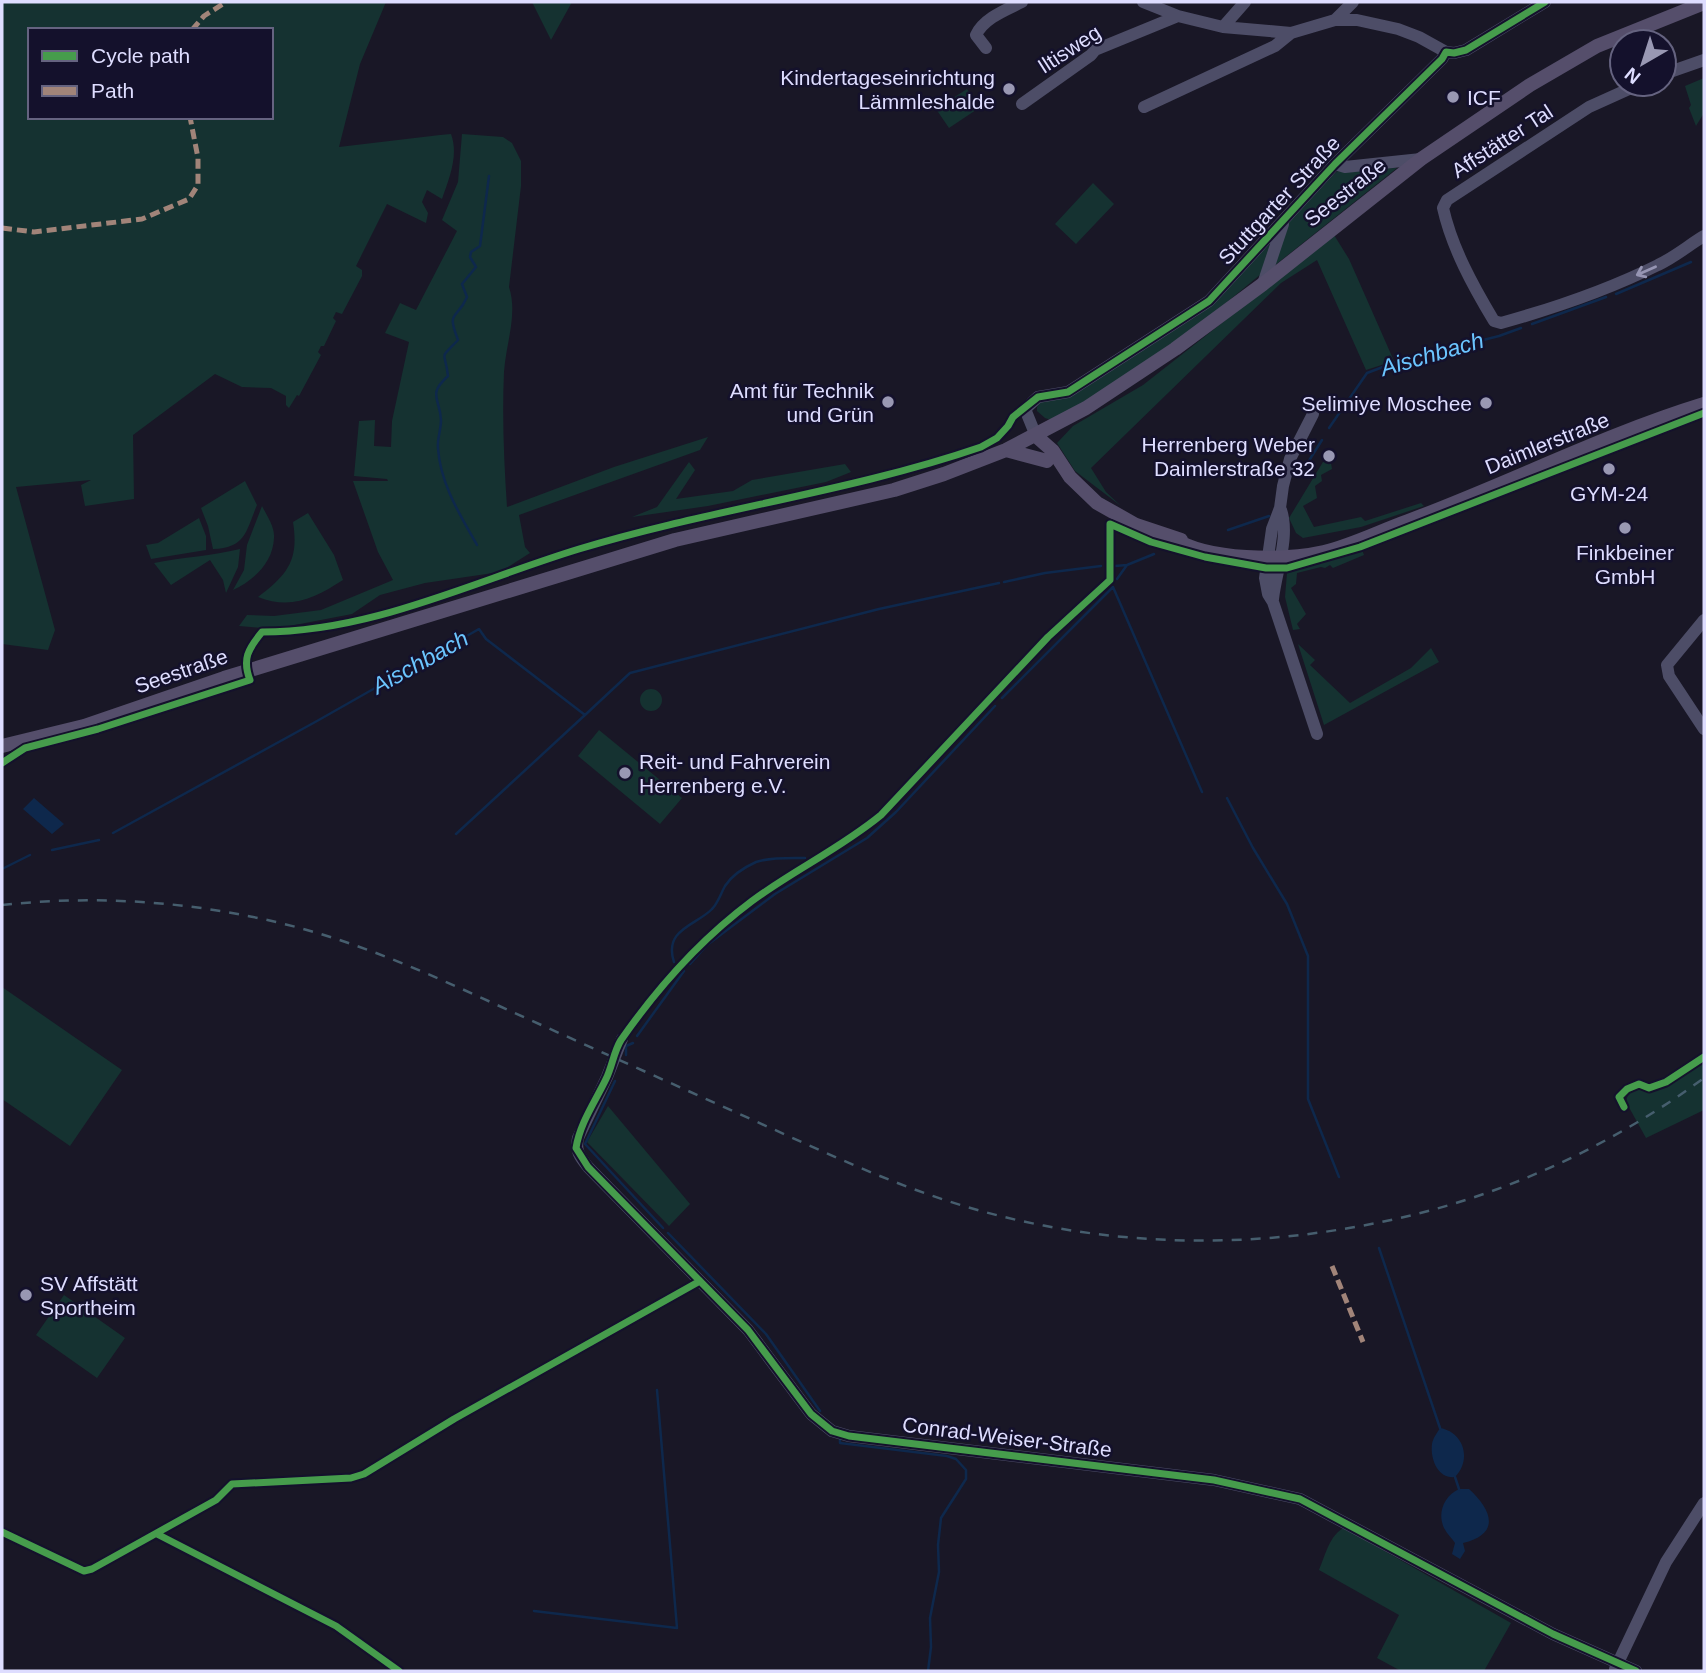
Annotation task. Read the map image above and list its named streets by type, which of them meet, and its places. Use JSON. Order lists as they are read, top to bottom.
{
  "streets": {
    "main road": ["Seestraße", "Daimlerstraße"],
    "street": [
      "Iltisweg",
      "Affstätter Tal",
      "Stuttgarter Straße",
      "Conrad-Weiser-Straße"
    ]
  },
  "crossings": [
    ["Seestraße", "Stuttgarter Straße"],
    ["Seestraße", "Daimlerstraße"],
    ["Stuttgarter Straße", "Daimlerstraße"]
  ],
  "water": ["Aischbach"],
  "places": [
    "Kindertageseinrichtung Lämmleshalde",
    "ICF",
    "Amt für Technik und Grün",
    "Selimiye Moschee",
    "Herrenberg Weber Daimlerstraße 32",
    "GYM-24",
    "Finkbeiner GmbH",
    "Reit- und Fahrverein Herrenberg e.V.",
    "SV Affstätt Sportheim"
  ],
  "legend": ["Cycle path", "Path"],
  "north": "bottom left"
}
